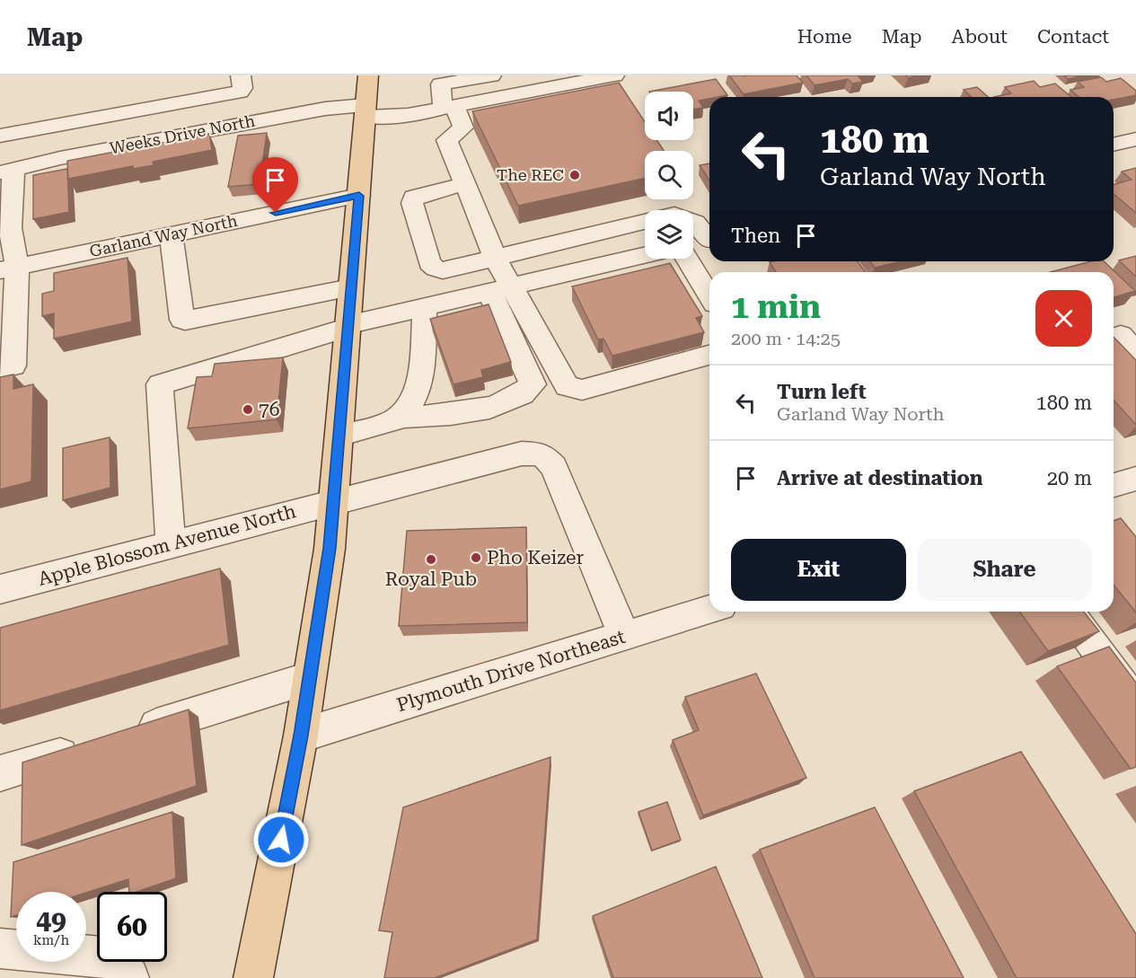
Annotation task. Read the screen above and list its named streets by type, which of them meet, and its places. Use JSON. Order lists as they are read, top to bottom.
{
  "streets": {
    "street": [
      "Weeks Drive North",
      "Garland Way North",
      "Apple Blossom Avenue North",
      "Plymouth Drive Northeast"
    ]
  },
  "crossings": [
    ["Apple Blossom Avenue North", "Plymouth Drive Northeast"]
  ],
  "places": [
    "The REC",
    "76",
    "Pho Keizer",
    "Royal Pub"
  ],
  "page": {
    "header": "Map",
    "nav": [
      "Home",
      "Map",
      "About",
      "Contact"
    ],
    "turn": ["180 m", "Garland Way North"],
    "then": "Then",
    "heading": ["1 min", "200 m · 14:25"],
    "list": [
      {
        "name": "Turn left",
        "note": "Garland Way North",
        "value": "180 m"
      },
      {
        "name": "Arrive at destination",
        "value": "20 m"
      }
    ],
    "buttons": ["Exit", "Share"],
    "speed": "49 km/h",
    "limit": "60"
  }
}
